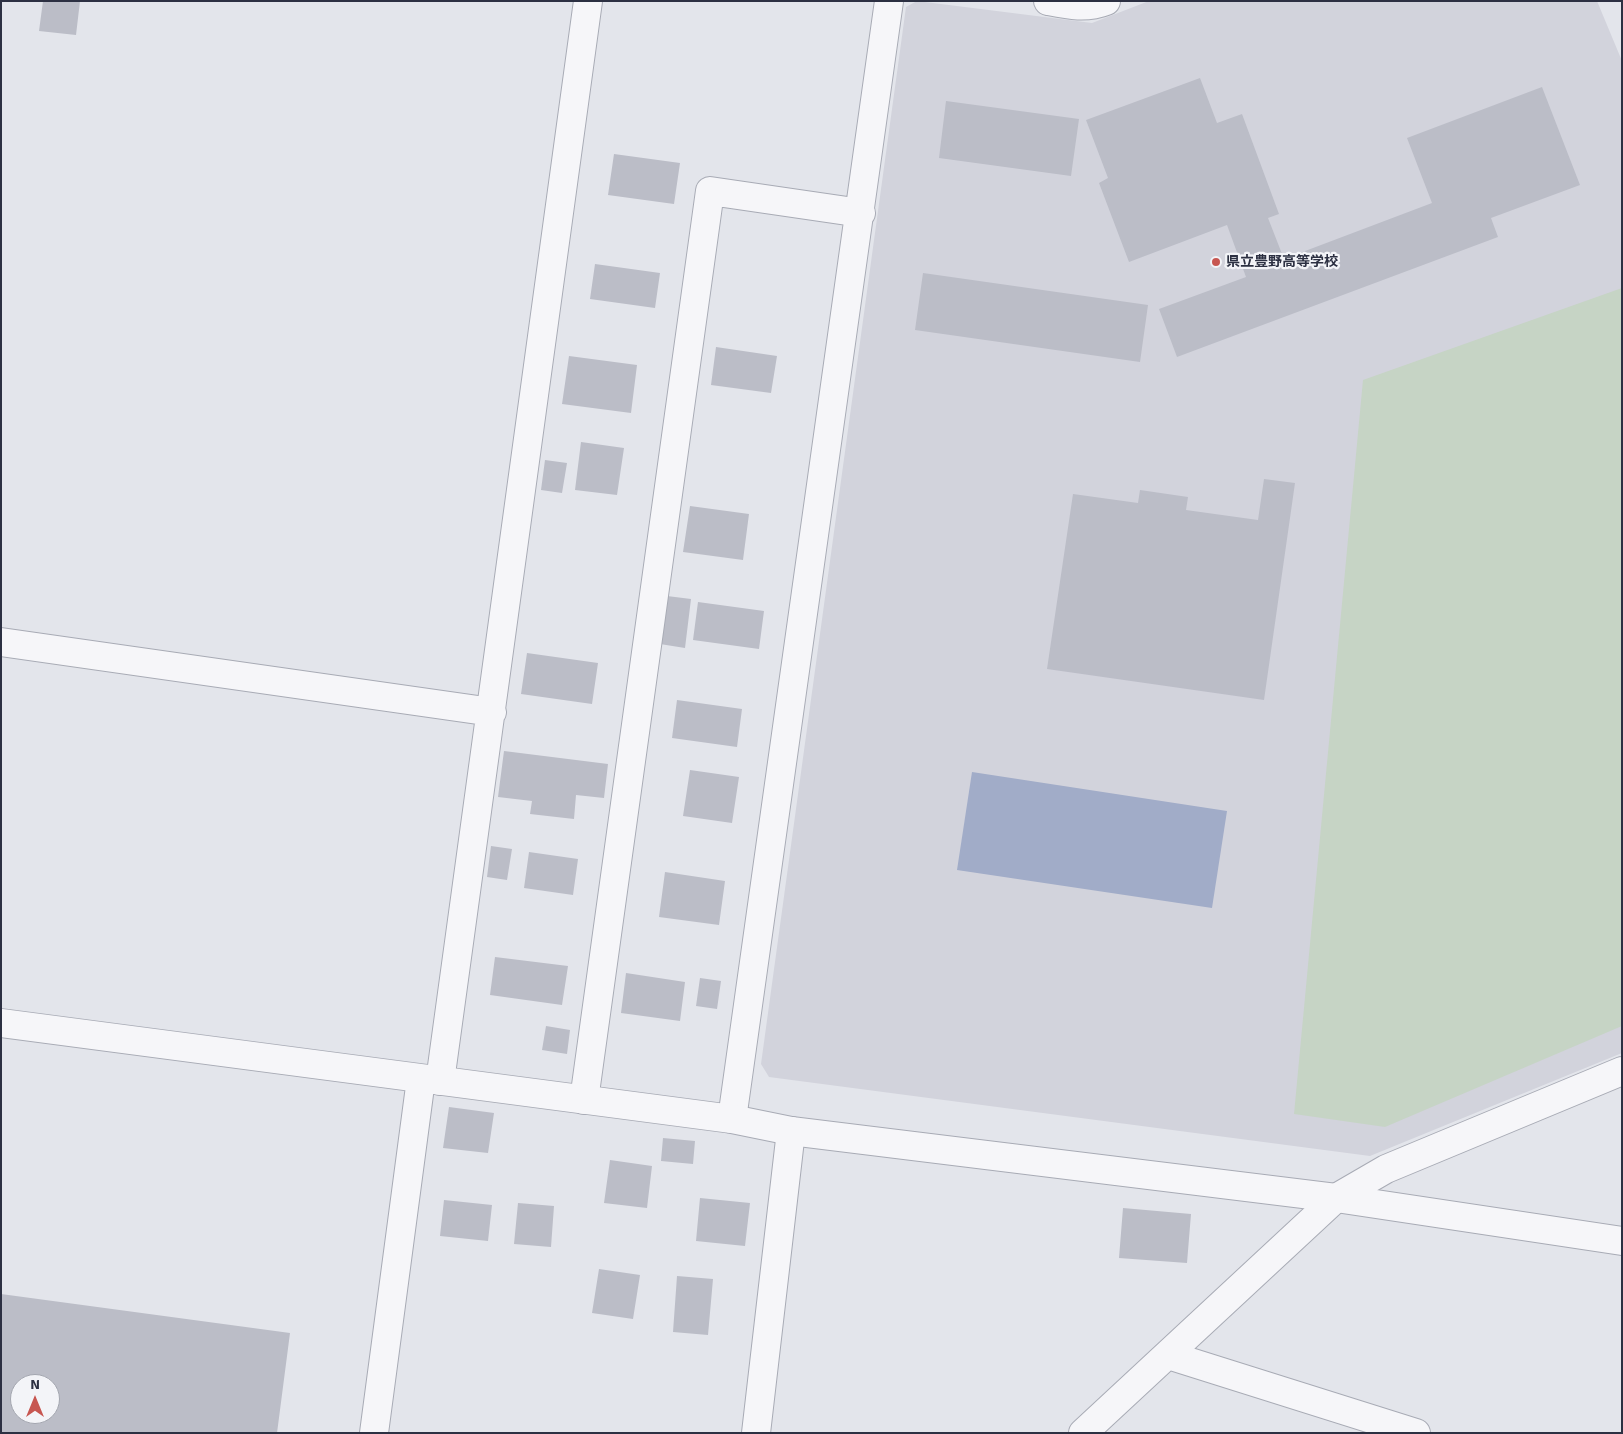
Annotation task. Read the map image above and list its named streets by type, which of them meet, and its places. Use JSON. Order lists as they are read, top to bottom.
{
  "places": ["県立豊野高等学校"],
  "north": "top"
}
